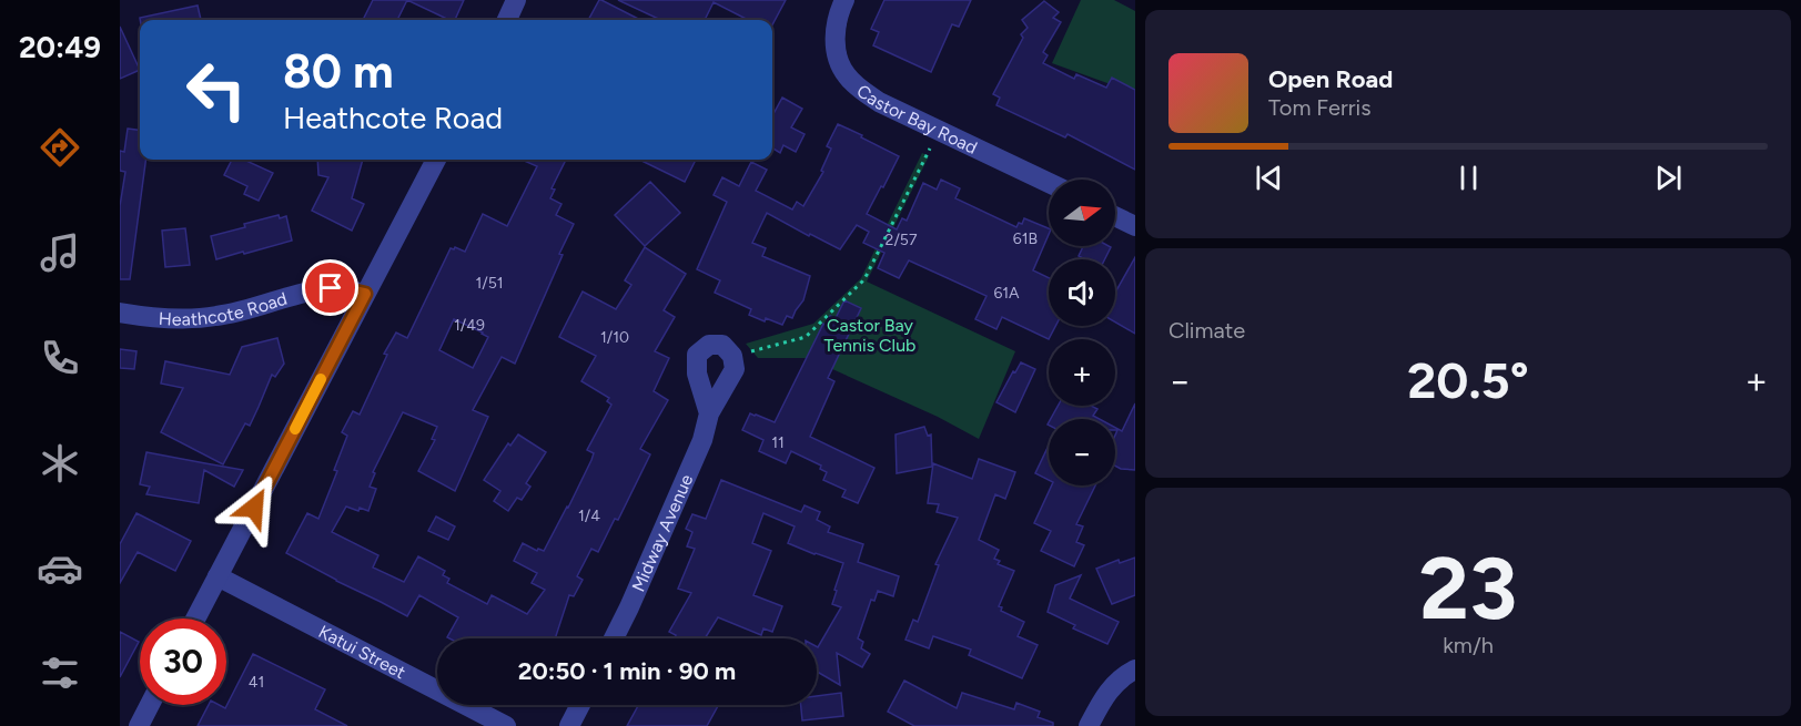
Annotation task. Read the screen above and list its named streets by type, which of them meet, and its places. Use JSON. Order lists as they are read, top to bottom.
{
  "streets": {
    "street": [
      "Castor Bay Road",
      "Heathcote Road",
      "Midway Avenue",
      "Katui Street"
    ]
  },
  "parks": ["Castor Bay Tennis Club"],
  "house_numbers": [
    "61B",
    "2/57",
    "1/51",
    "61A",
    "1/49",
    "1/10",
    "11",
    "1/4",
    "41"
  ],
  "north": "right",
  "page": {
    "tabs": "20:49",
    "turn": ["80 m", "Heathcote Road"],
    "song": ["Open Road", "Tom Ferris"],
    "map_buttons": ["+", "−"],
    "tile": [
      "Climate",
      ["23", "km/h"]
    ],
    "heat": ["−", "20.5°", "+"],
    "limit": "30",
    "trip": "20:50 · 1 min · 90 m"
  }
}
